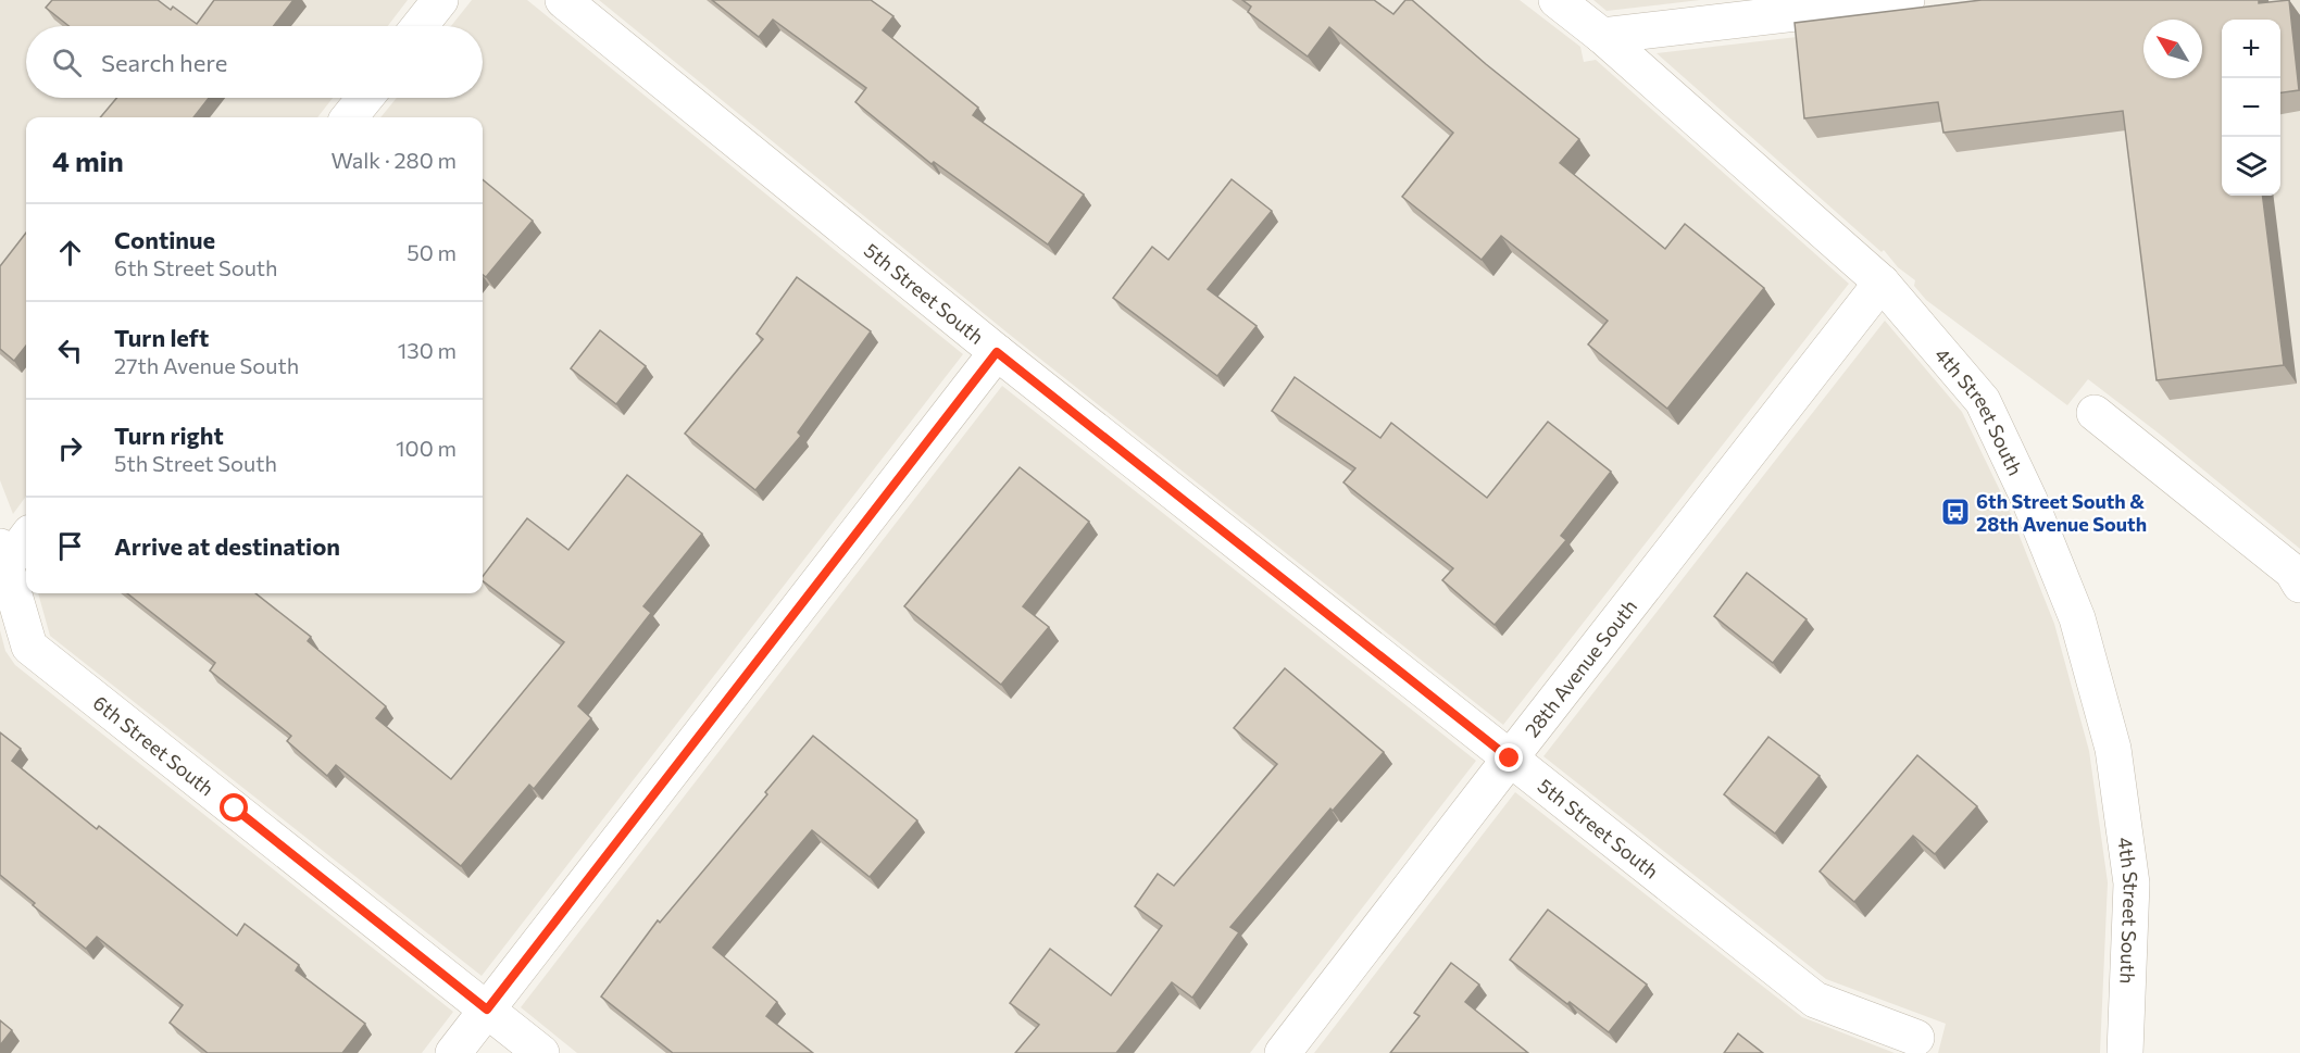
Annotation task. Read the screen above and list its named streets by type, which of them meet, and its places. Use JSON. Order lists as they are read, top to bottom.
{
  "streets": {
    "street": [
      "5th Street South",
      "4th Street South",
      "28th Avenue South",
      "6th Street South"
    ]
  },
  "crossings": [
    ["5th Street South", "28th Avenue South"],
    ["4th Street South", "28th Avenue South"]
  ],
  "places": {
    "bus stop": ["6th Street South & 28th Avenue South"]
  },
  "north": "top left",
  "page": {
    "map_buttons": ["+", "−"],
    "search": "Search here",
    "heading": ["4 min", "Walk · 280 m"],
    "list": [
      ["Continue", "6th Street South", "50 m"],
      ["Turn left", "27th Avenue South", "130 m"],
      ["Turn right", "5th Street South", "100 m"],
      "Arrive at destination"
    ]
  }
}
